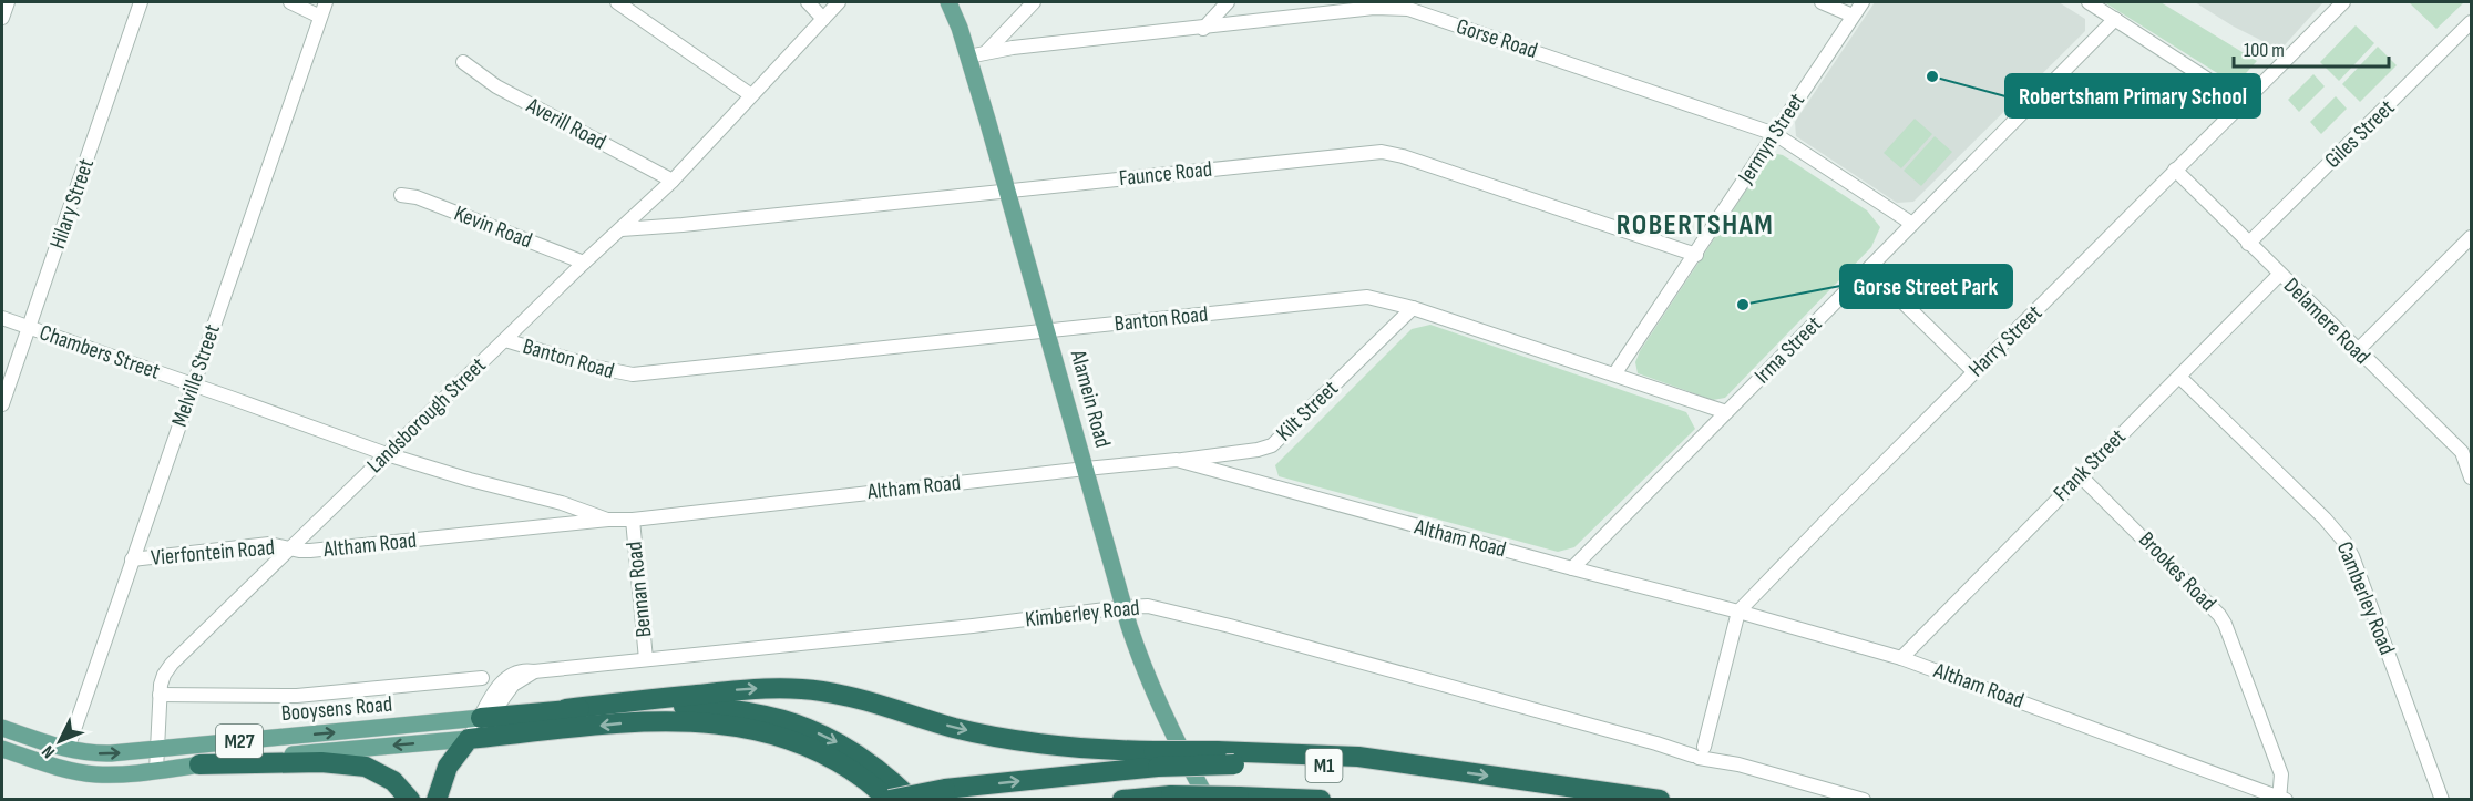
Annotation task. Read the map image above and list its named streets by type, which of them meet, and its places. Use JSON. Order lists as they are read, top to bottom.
{
  "streets": {
    "highway": ["M1"],
    "main road": ["Alamein Road", "Booysens Road", "M27"],
    "street": [
      "Gorse Road",
      "Averill Road",
      "Giles Street",
      "Jermyn Street",
      "Faunce Road",
      "Hilary Street",
      "Kevin Road",
      "Banton Road",
      "Delamere Road",
      "Harry Street",
      "Irma Street",
      "Chambers Street",
      "Melville Street",
      "Kilt Street",
      "Landsborough Street",
      "Frank Street",
      "Altham Road",
      "Vierfontein Road",
      "Brookes Road",
      "Bennan Road",
      "Camberley Road",
      "Kimberley Road"
    ]
  },
  "crossings": [
    ["Gorse Road", "Jermyn Street"],
    ["Gorse Road", "Irma Street"],
    ["Gorse Road", "Alamein Road"],
    ["Averill Road", "Landsborough Street"],
    ["Giles Street", "Delamere Road"],
    ["Jermyn Street", "Faunce Road"],
    ["Jermyn Street", "Banton Road"],
    ["Faunce Road", "Alamein Road"],
    ["Faunce Road", "Landsborough Street"],
    ["Hilary Street", "Chambers Street"],
    ["Kevin Road", "Landsborough Street"],
    ["Banton Road", "Irma Street"],
    ["Banton Road", "Alamein Road"],
    ["Banton Road", "Kilt Street"],
    ["Banton Road", "Landsborough Street"],
    ["Delamere Road", "Harry Street"],
    ["Delamere Road", "Frank Street"],
    ["Harry Street", "Altham Road"],
    ["Harry Street", "Kimberley Road"],
    ["Irma Street", "Altham Road"],
    ["Chambers Street", "Melville Street"],
    ["Chambers Street", "Landsborough Street"],
    ["Chambers Street", "Altham Road"],
    ["Melville Street", "Vierfontein Road"],
    ["Melville Street", "Booysens Road"],
    ["Alamein Road", "Altham Road"],
    ["Alamein Road", "Kimberley Road"],
    ["Kilt Street", "Altham Road"],
    ["Landsborough Street", "Altham Road"],
    ["Landsborough Street", "Vierfontein Road"],
    ["Landsborough Street", "Booysens Road"],
    ["Frank Street", "Altham Road"],
    ["Frank Street", "Brookes Road"],
    ["Frank Street", "Camberley Road"],
    ["Altham Road", "Vierfontein Road"],
    ["Altham Road", "Brookes Road"],
    ["Altham Road", "Bennan Road"],
    ["Bennan Road", "Kimberley Road"],
    ["Kimberley Road", "Booysens Road"]
  ],
  "districts": ["ROBERTSHAM"],
  "places": ["Robertsham Primary School", "Gorse Street Park"],
  "scale_bar": "100 m",
  "north": "bottom left"
}
